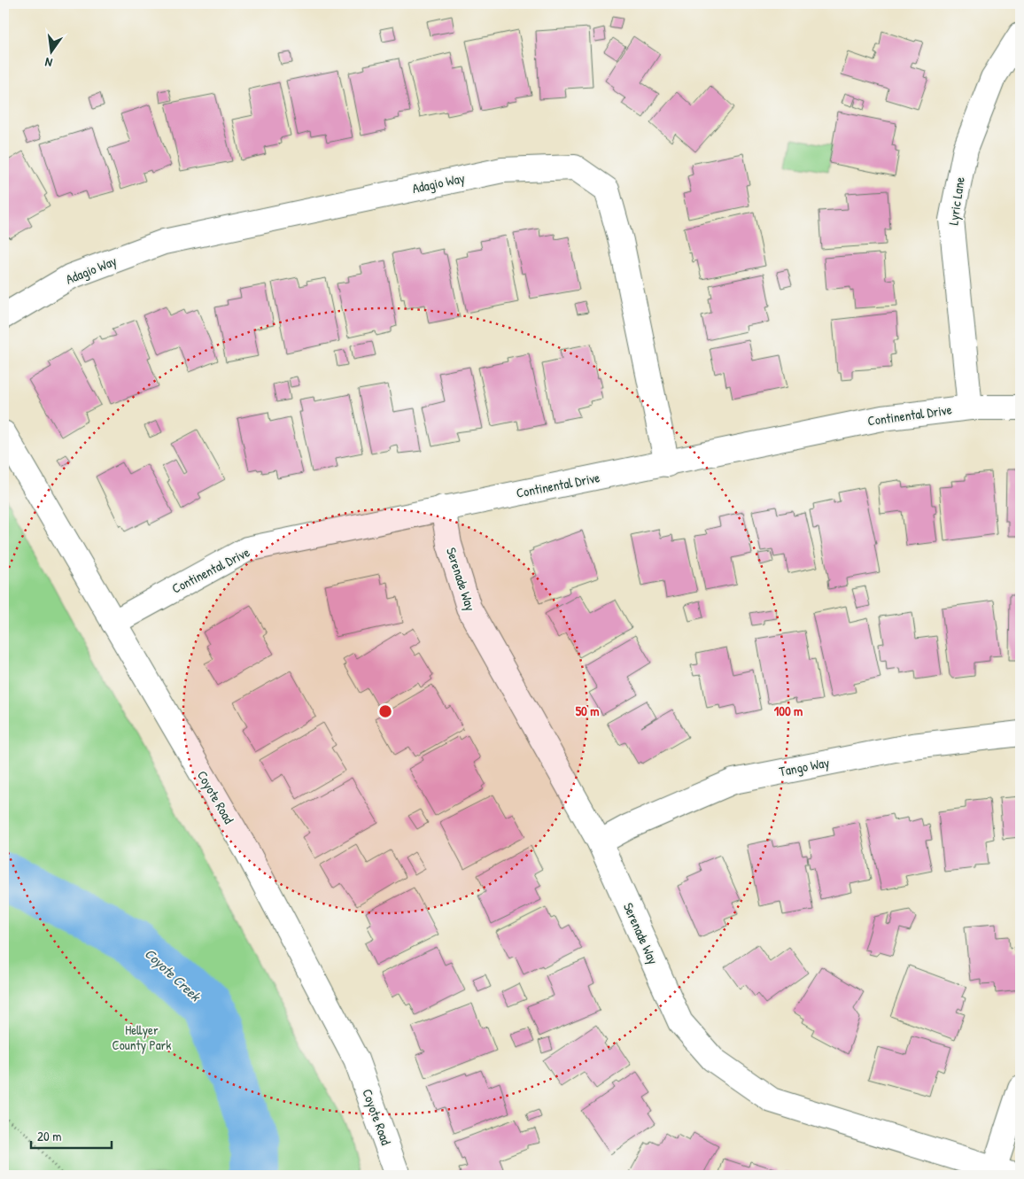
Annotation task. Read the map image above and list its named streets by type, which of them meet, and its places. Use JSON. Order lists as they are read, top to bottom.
{
  "streets": {
    "street": [
      "Adagio Way",
      "Lyric Lane",
      "Continental Drive",
      "Serenade Way",
      "Tango Way",
      "Coyote Road"
    ]
  },
  "crossings": [
    ["Adagio Way", "Continental Drive"],
    ["Lyric Lane", "Continental Drive"],
    ["Continental Drive", "Serenade Way"],
    ["Continental Drive", "Coyote Road"],
    ["Serenade Way", "Tango Way"]
  ],
  "water": ["Coyote Creek"],
  "parks": ["Hellyer County Park"],
  "scale_bar": "20 m",
  "north": "bottom",
  "rings": ["50 m", "100 m"]
}
